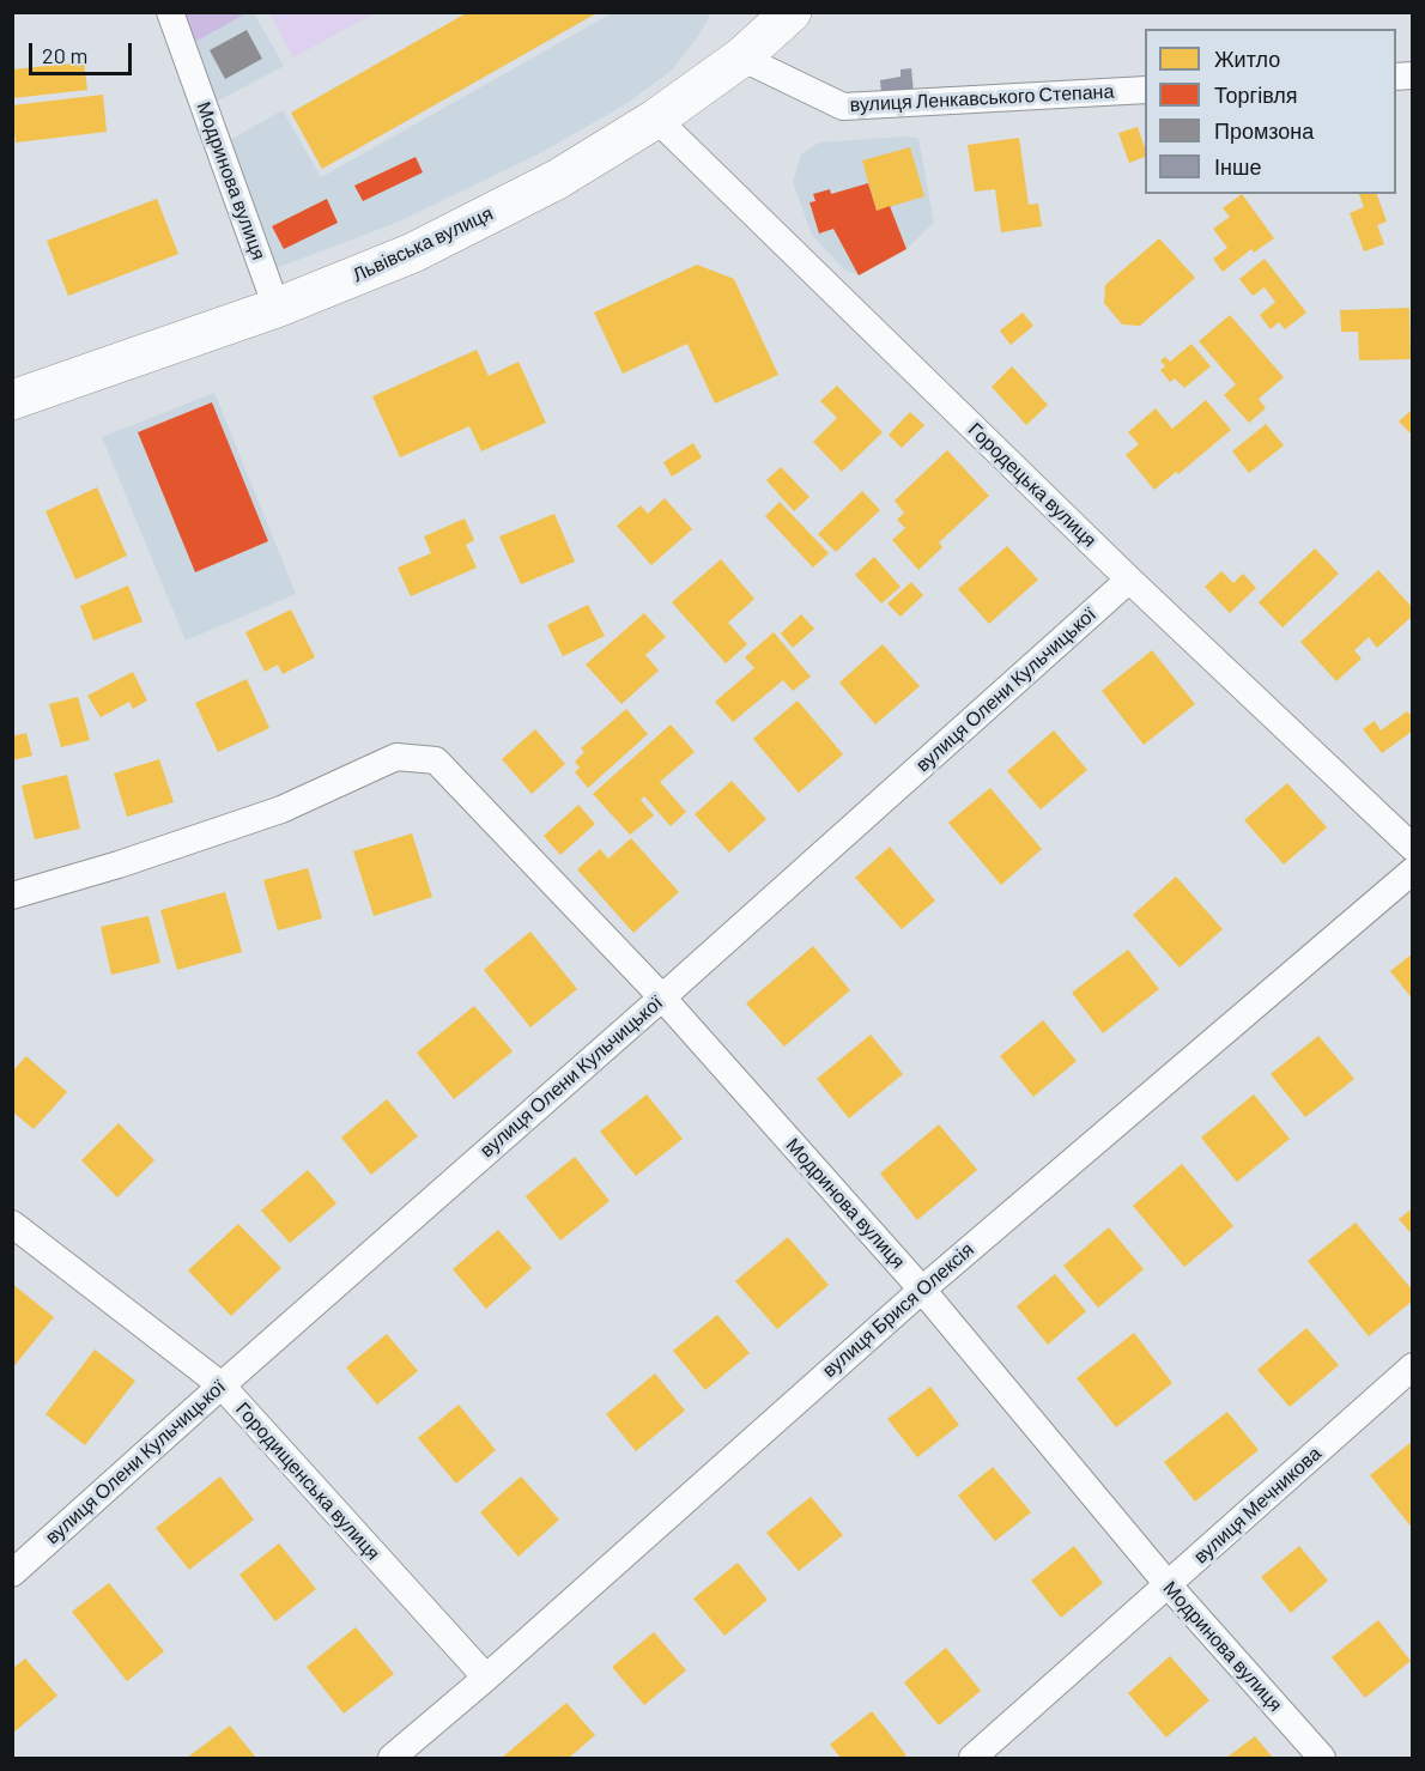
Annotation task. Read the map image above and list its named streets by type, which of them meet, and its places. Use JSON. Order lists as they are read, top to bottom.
{
  "streets": {
    "main road": ["Львівська вулиця"],
    "street": [
      "вулиця Ленкавського Степана",
      "Модринова вулиця",
      "Городецька вулиця",
      "вулиця Олени Кульчицької",
      "вулиця Брися Олексія",
      "Городищенська вулиця",
      "вулиця Мечникова"
    ]
  },
  "crossings": [
    ["вулиця Ленкавського Степана", "Львівська вулиця"],
    ["Модринова вулиця", "Львівська вулиця"],
    ["Модринова вулиця", "вулиця Олени Кульчицької"],
    ["Модринова вулиця", "вулиця Брися Олексія"],
    ["Модринова вулиця", "вулиця Мечникова"],
    ["Львівська вулиця", "Городецька вулиця"],
    ["Городецька вулиця", "вулиця Олени Кульчицької"],
    ["вулиця Олени Кульчицької", "Городищенська вулиця"],
    ["вулиця Брися Олексія", "Городищенська вулиця"]
  ],
  "legend": [
    "Житло",
    "Торгівля",
    "Промзона",
    "Інше"
  ],
  "scale_bar": "20 m"
}
